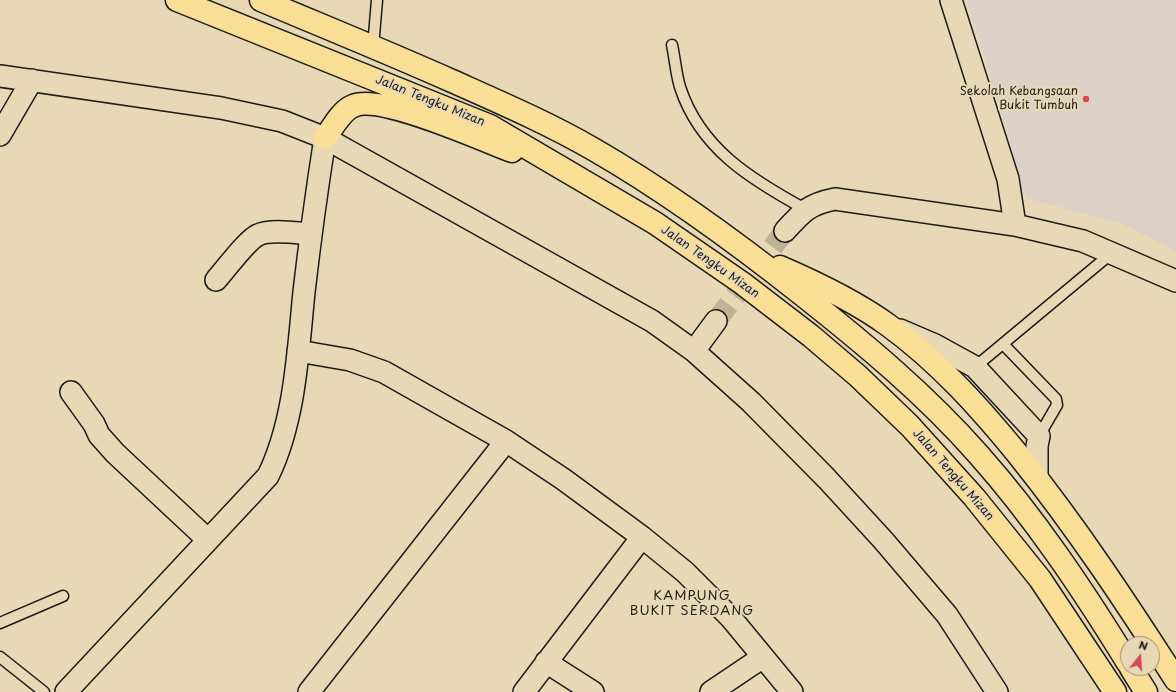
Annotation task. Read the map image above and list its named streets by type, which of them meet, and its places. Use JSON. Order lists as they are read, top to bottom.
{
  "streets": {
    "highway": ["Jalan Tengku Mizan"]
  },
  "districts": ["KAMPUNG BUKIT SERDANG"],
  "places": ["Sekolah Kebangsaan Bukit Tumbuh"],
  "north": "top"
}
